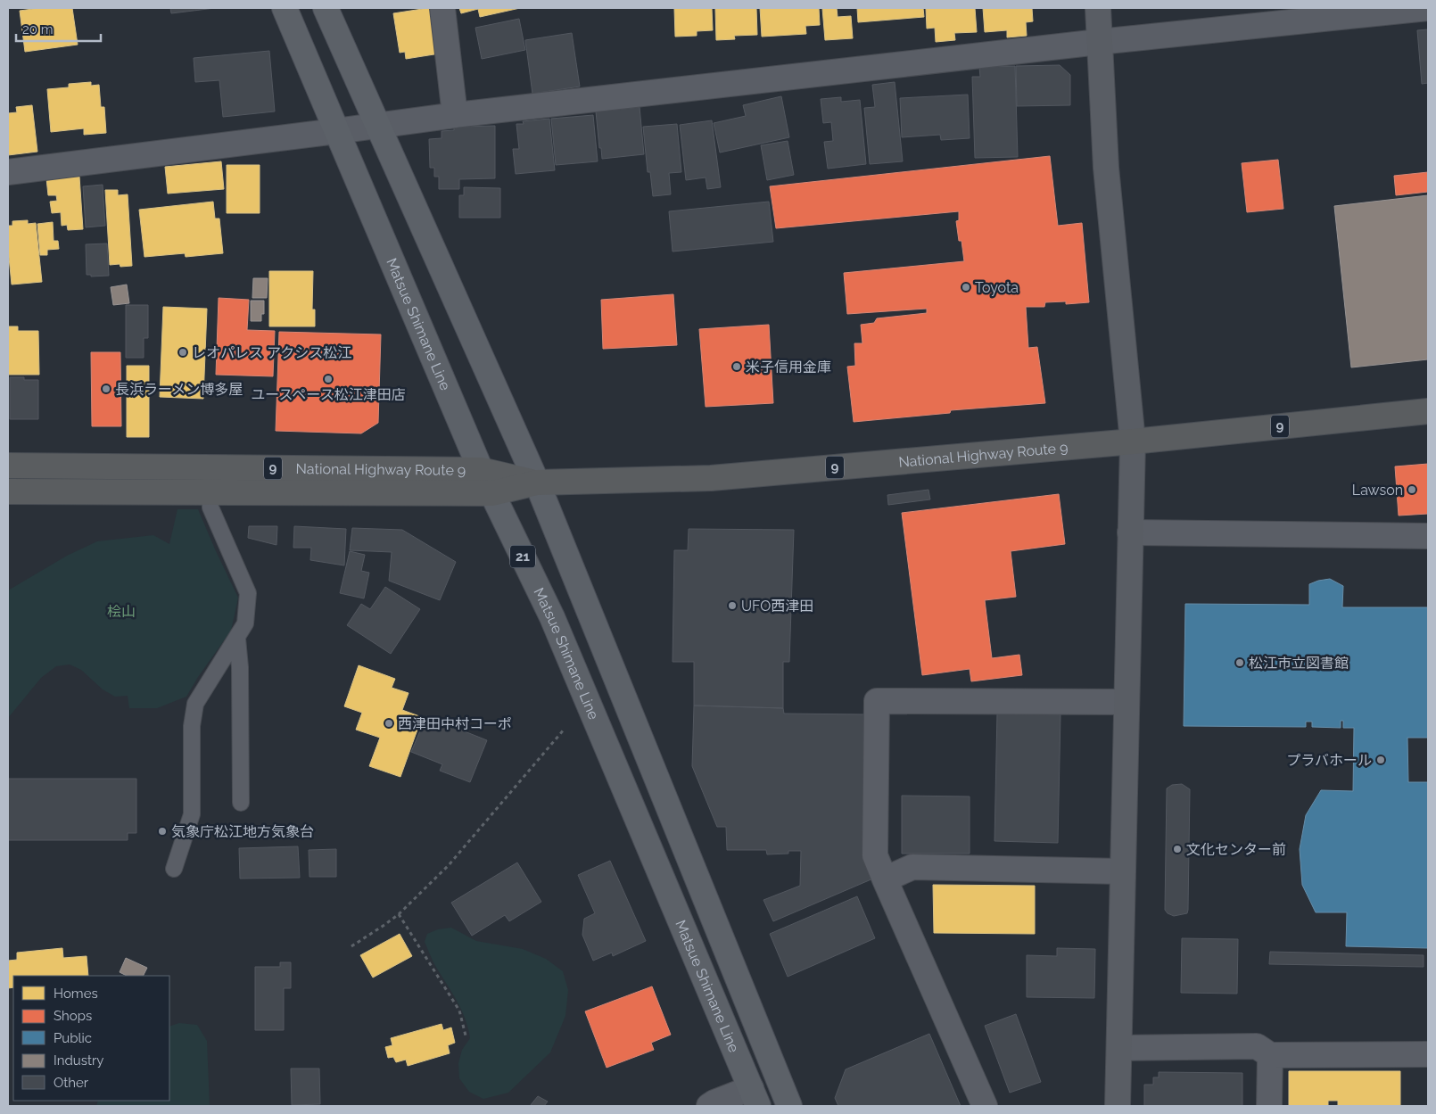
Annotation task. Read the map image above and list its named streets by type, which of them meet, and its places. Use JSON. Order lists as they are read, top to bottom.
{
  "streets": {
    "highway": ["9", "National Highway Route 9"],
    "main road": ["Matsue Shimane Line", "21"]
  },
  "crossings": [
    ["Matsue Shimane Line", "National Highway Route 9"]
  ],
  "parks": ["桧山"],
  "places": [
    "Toyota",
    "レオパレス アクシス松江",
    "米子信用金庫",
    "ユースペース松江津田店",
    "長浜ラーメン博多屋",
    "Lawson",
    "UFO西津田",
    "松江市立図書館",
    "西津田中村コーポ",
    "プラバホール",
    "気象庁松江地方気象台",
    "文化センター前"
  ],
  "legend": [
    "Homes",
    "Shops",
    "Public",
    "Industry",
    "Other"
  ],
  "scale_bar": "20 m"
}
